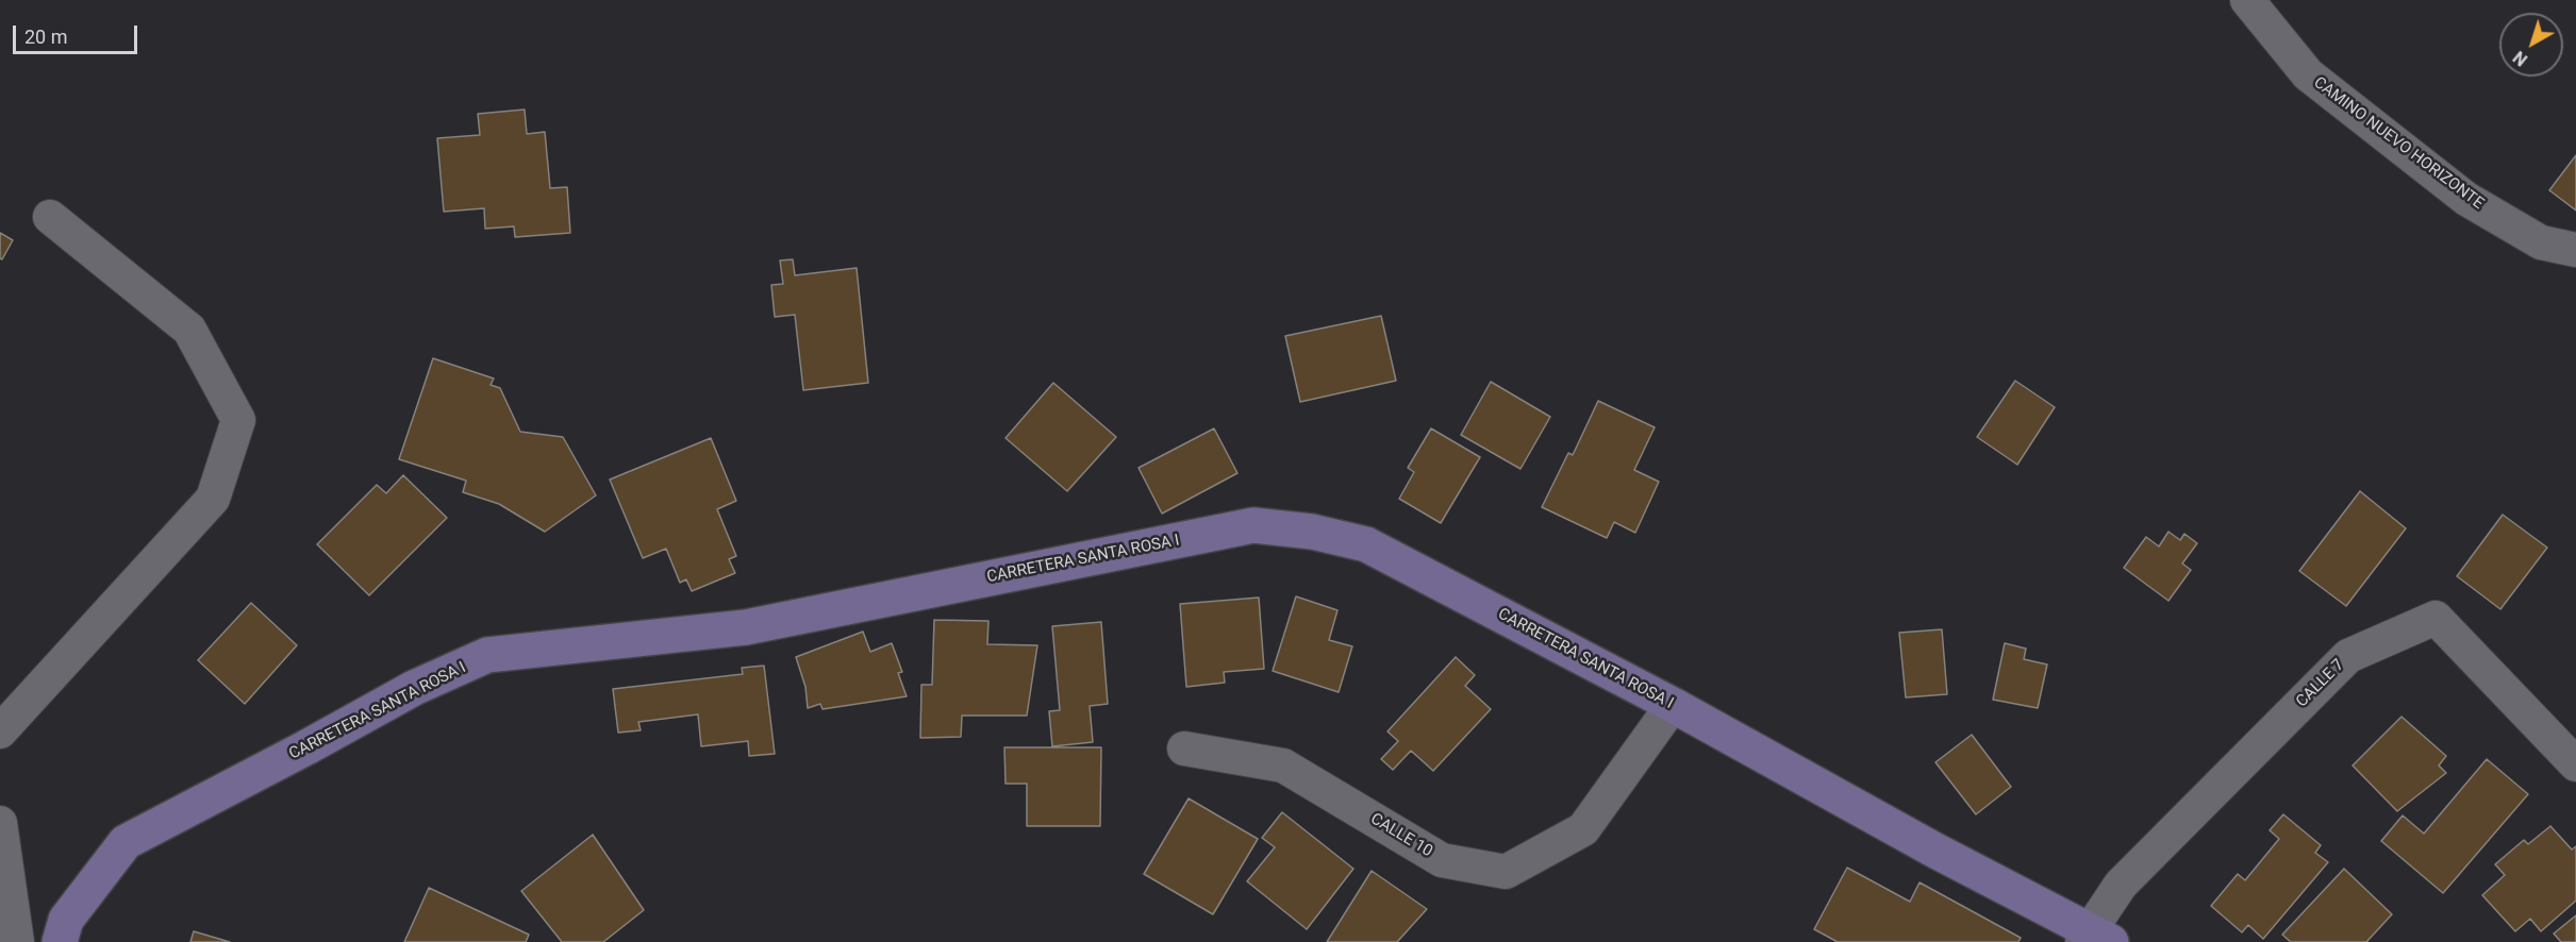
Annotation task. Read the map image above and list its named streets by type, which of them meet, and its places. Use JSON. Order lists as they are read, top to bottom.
{
  "streets": {
    "street": [
      "CAMINO NUEVO HORIZONTE",
      "CARRETERA SANTA ROSA I",
      "CALLE 7",
      "CALLE 10"
    ]
  },
  "crossings": [
    ["CARRETERA SANTA ROSA I", "CALLE 7"],
    ["CARRETERA SANTA ROSA I", "CALLE 10"]
  ],
  "scale_bar": "20 m",
  "north": "bottom left"
}
